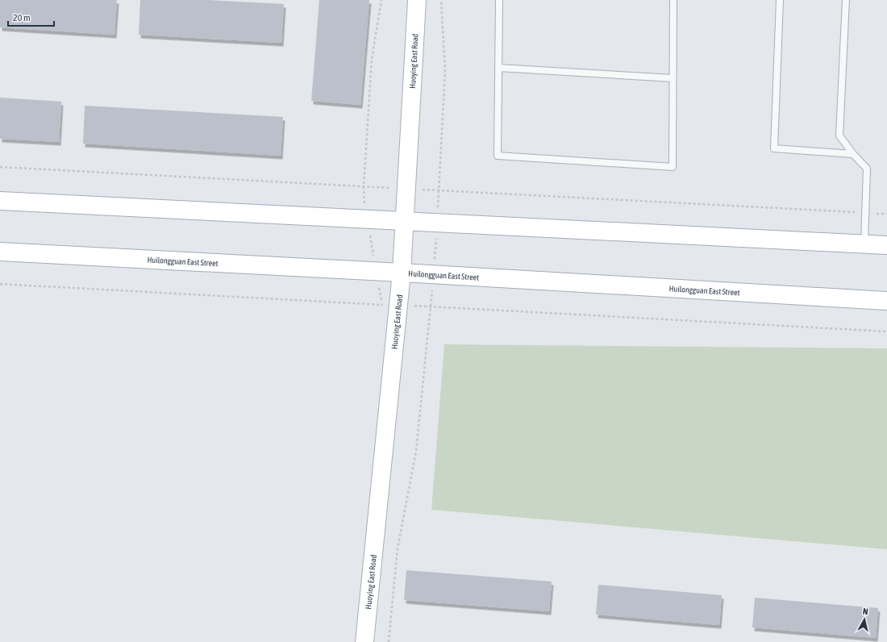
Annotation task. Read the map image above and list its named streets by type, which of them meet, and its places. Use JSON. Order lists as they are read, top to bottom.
{
  "streets": {
    "main road": ["Huoying East Road", "Huilongguan East Street"]
  },
  "crossings": [
    ["Huoying East Road", "Huilongguan East Street"]
  ],
  "scale_bar": "20 m",
  "north": "top"
}
